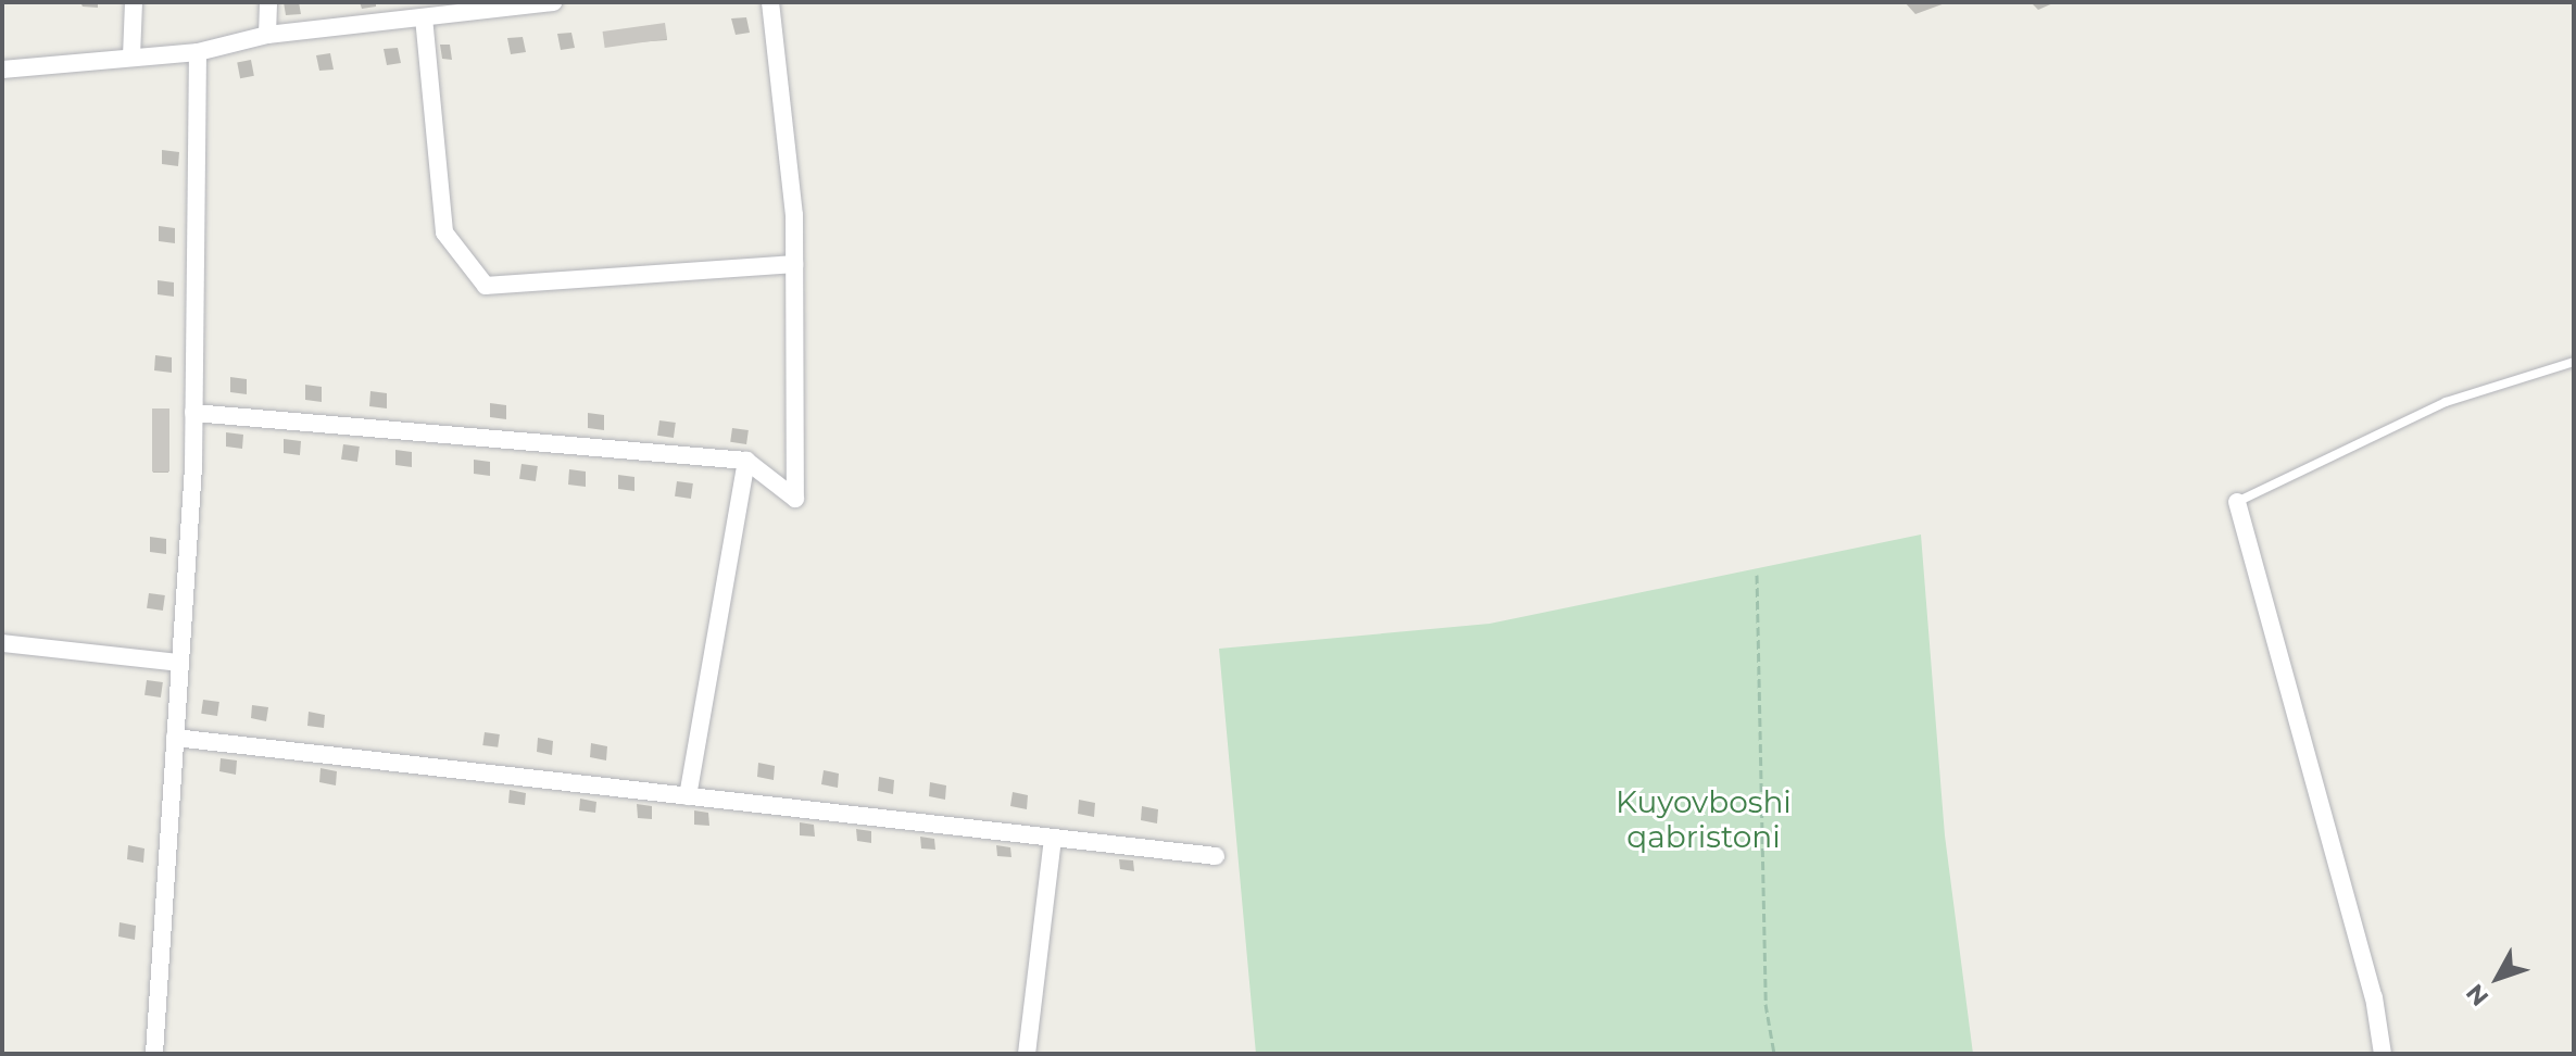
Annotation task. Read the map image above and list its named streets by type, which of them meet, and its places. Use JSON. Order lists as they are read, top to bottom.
{
  "parks": ["Kuyovboshi qabristoni"],
  "north": "bottom left"
}
